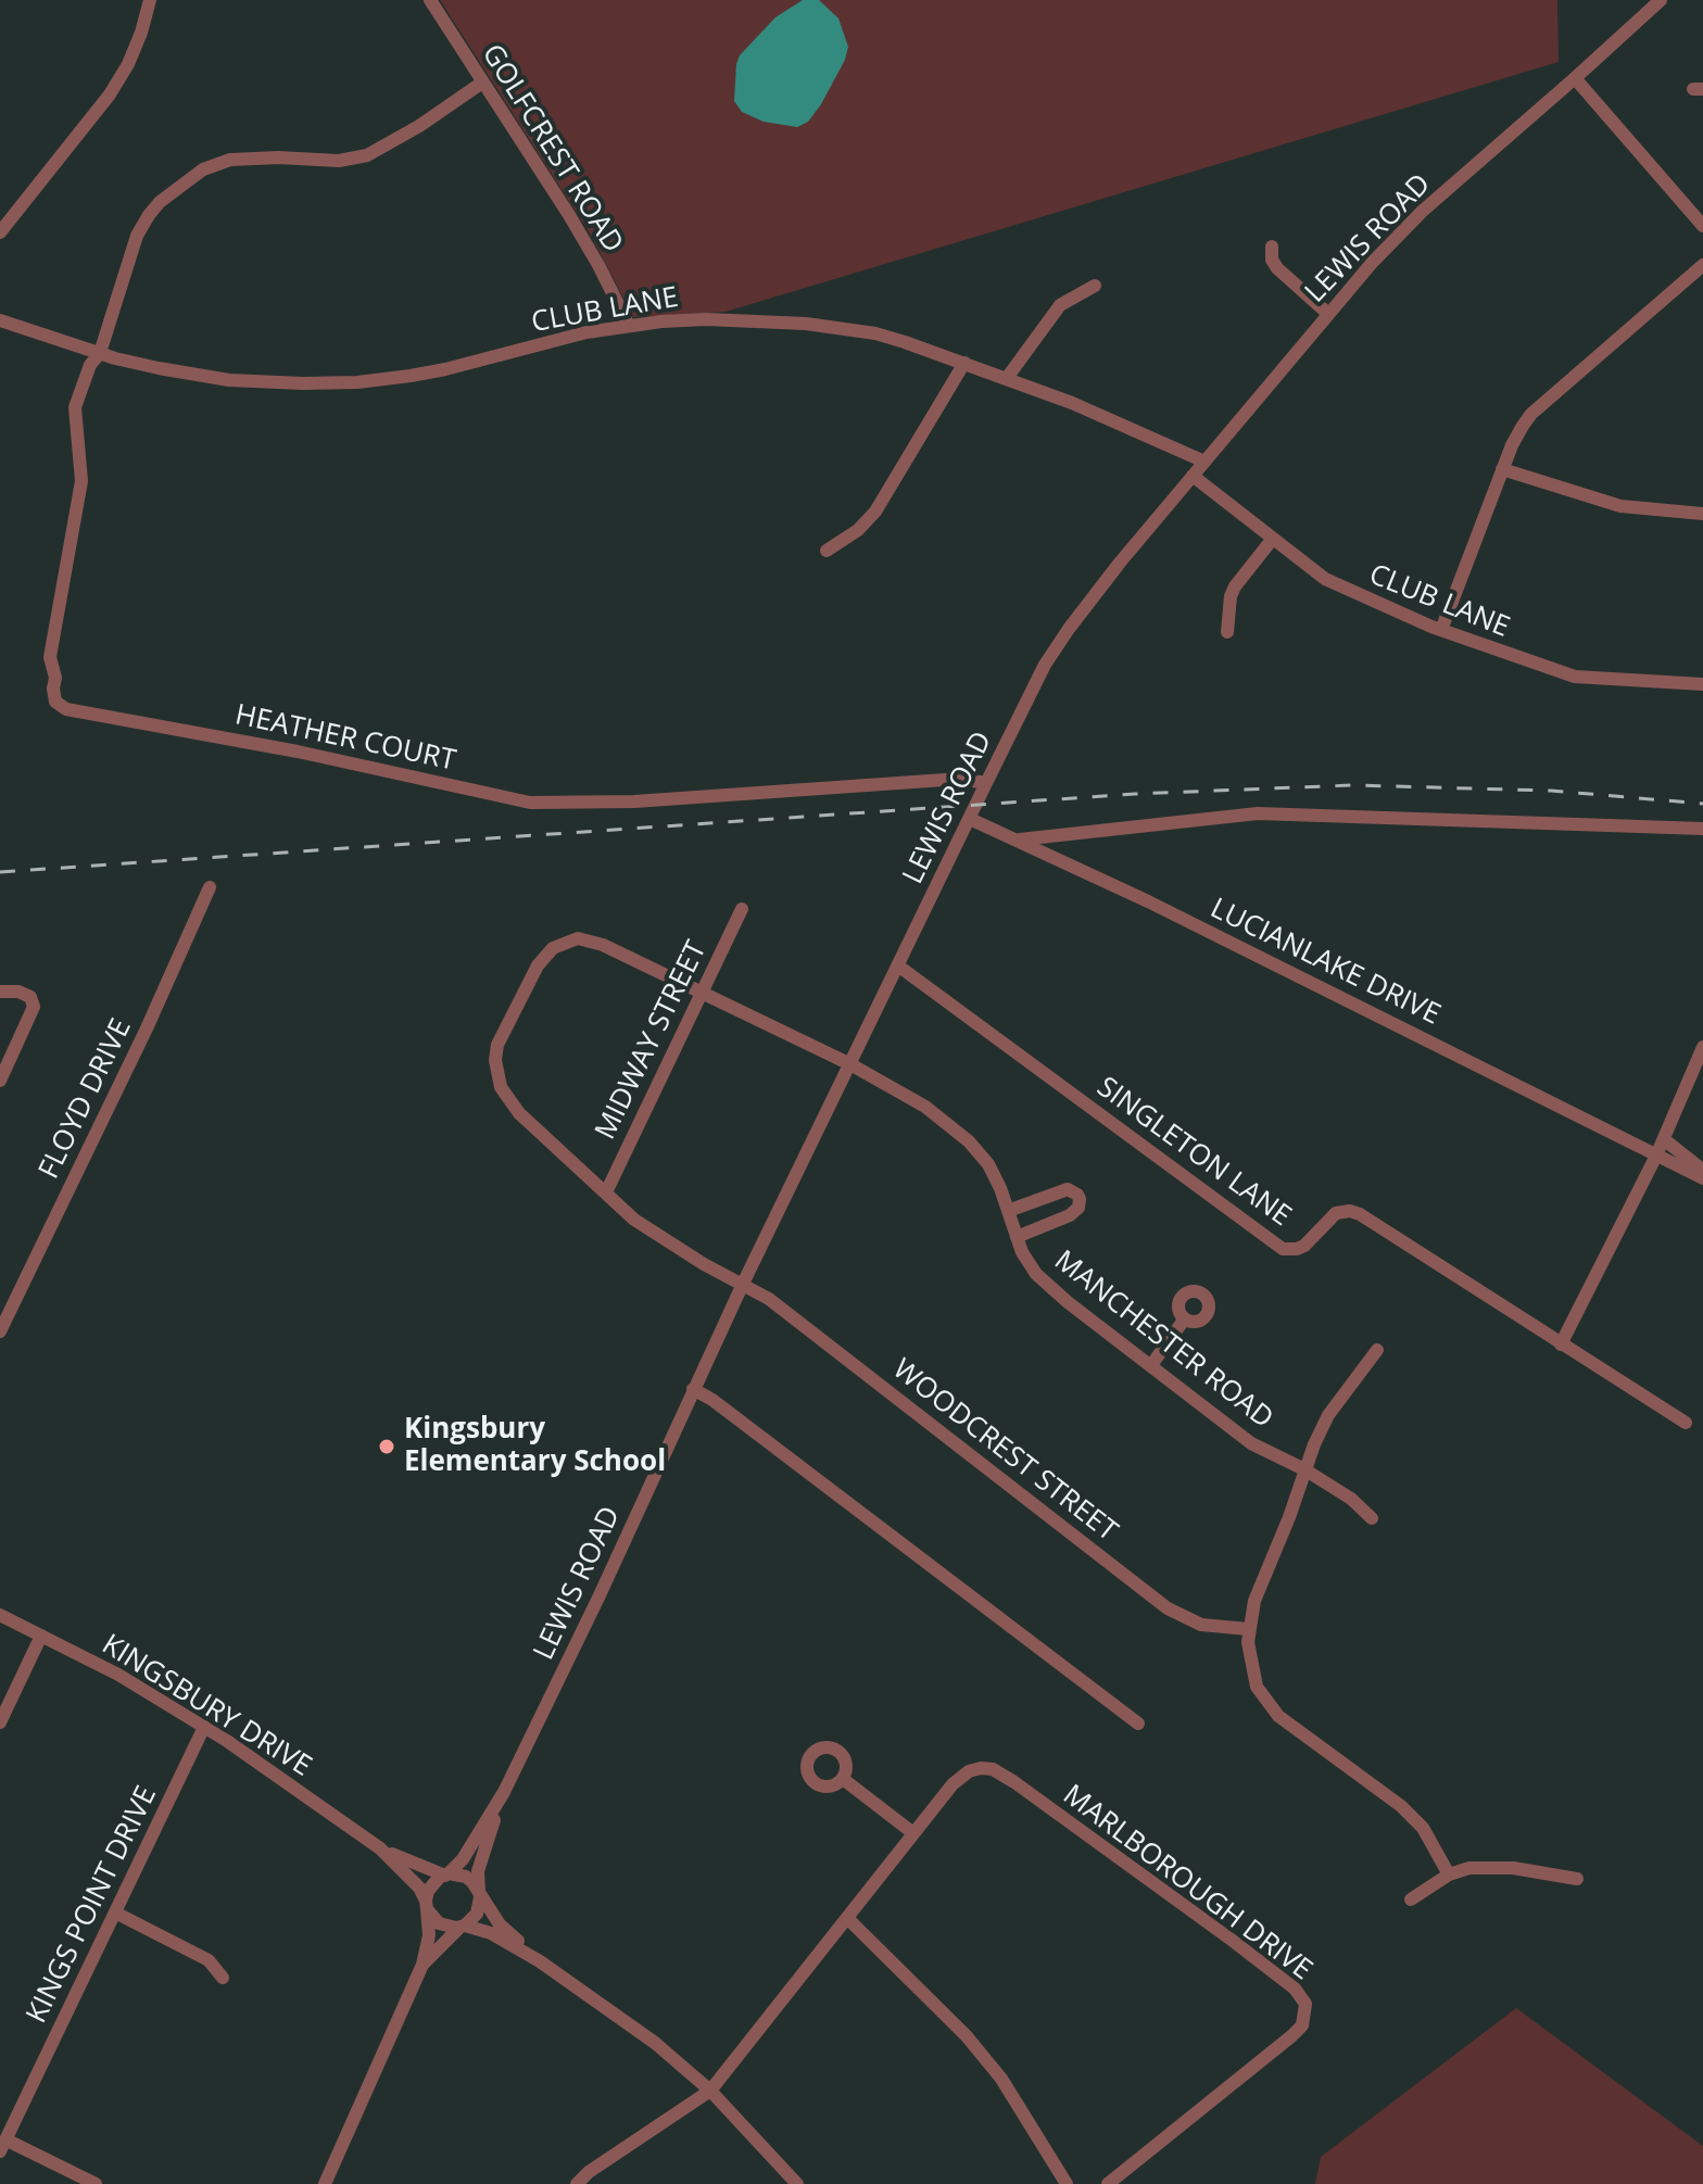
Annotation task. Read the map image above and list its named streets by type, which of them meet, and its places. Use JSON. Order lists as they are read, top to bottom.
{
  "streets": {
    "street": [
      "GOLFCREST ROAD",
      "LEWIS ROAD",
      "CLUB LANE",
      "HEATHER COURT",
      "LUCIANLAKE DRIVE",
      "MIDWAY STREET",
      "FLOYD DRIVE",
      "SINGLETON LANE",
      "MANCHESTER ROAD",
      "WOODCREST STREET",
      "KINGSBURY DRIVE",
      "MARLBOROUGH DRIVE",
      "KINGS POINT DRIVE"
    ]
  },
  "crossings": [
    ["GOLFCREST ROAD", "CLUB LANE"],
    ["LEWIS ROAD", "CLUB LANE"],
    ["LEWIS ROAD", "HEATHER COURT"],
    ["LEWIS ROAD", "LUCIANLAKE DRIVE"],
    ["LEWIS ROAD", "SINGLETON LANE"],
    ["LEWIS ROAD", "MANCHESTER ROAD"],
    ["LEWIS ROAD", "WOODCREST STREET"],
    ["LEWIS ROAD", "KINGSBURY DRIVE"],
    ["CLUB LANE", "HEATHER COURT"],
    ["MIDWAY STREET", "MANCHESTER ROAD"],
    ["MIDWAY STREET", "WOODCREST STREET"],
    ["MANCHESTER ROAD", "WOODCREST STREET"],
    ["KINGSBURY DRIVE", "MARLBOROUGH DRIVE"],
    ["KINGSBURY DRIVE", "KINGS POINT DRIVE"]
  ],
  "places": ["Kingsbury Elementary School"]
}
